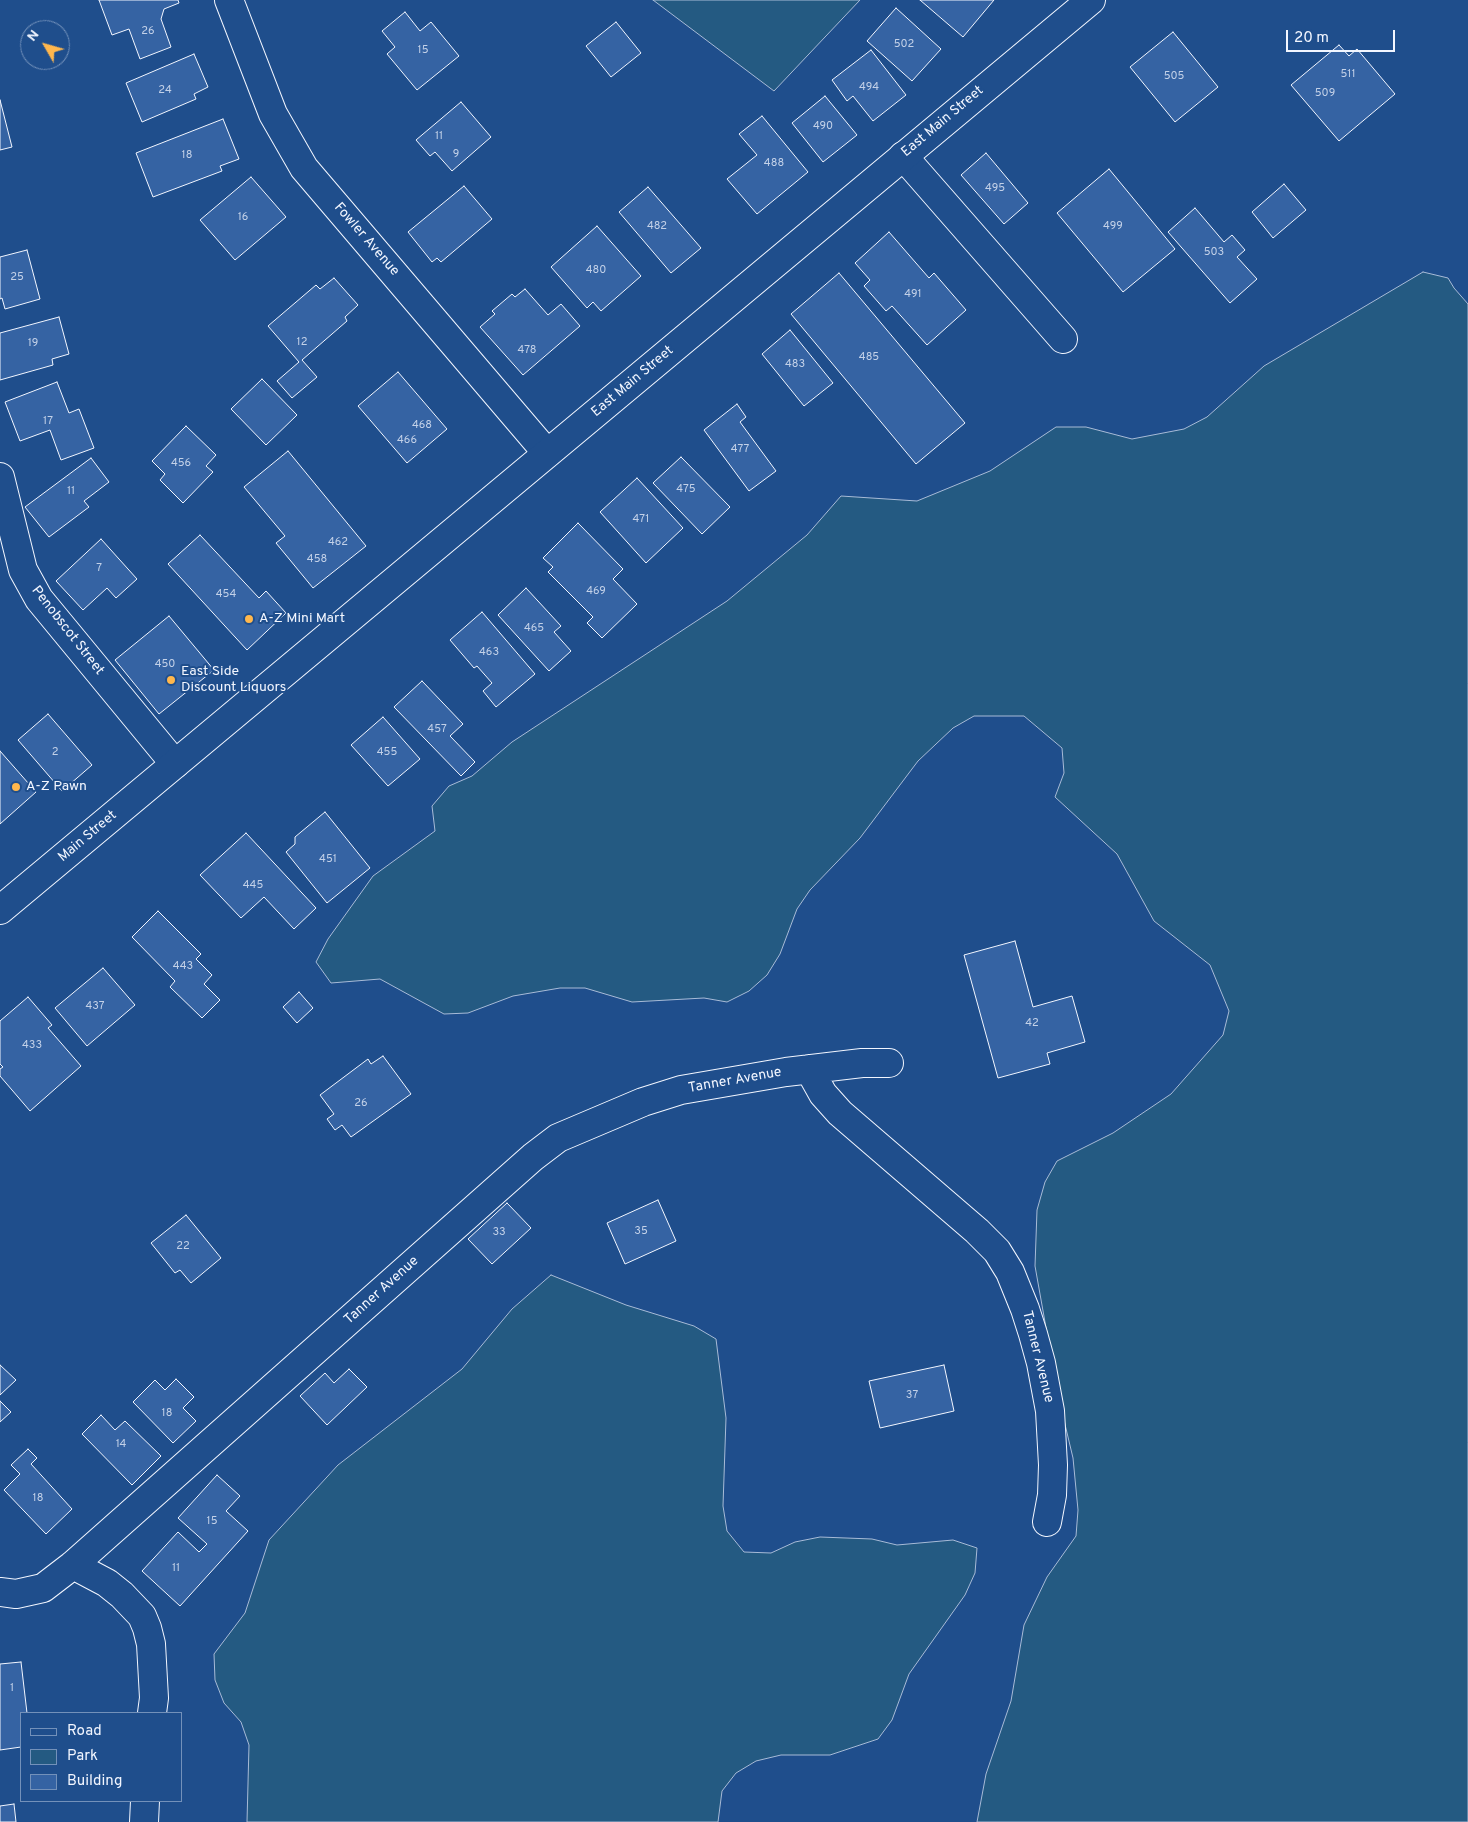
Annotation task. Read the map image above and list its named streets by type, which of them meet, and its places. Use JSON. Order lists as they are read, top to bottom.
{
  "streets": {
    "main road": [
      "East Main Street",
      "Fowler Avenue",
      "Penobscot Street",
      "Main Street",
      "Tanner Avenue"
    ]
  },
  "crossings": [
    ["East Main Street", "Fowler Avenue"],
    ["East Main Street", "Penobscot Street"],
    ["East Main Street", "Main Street"],
    ["Penobscot Street", "Main Street"]
  ],
  "places": ["A-Z Mini Mart", "East Side Discount Liquors", "A-Z Pawn"],
  "house_numbers": [
    "26",
    "502",
    "15",
    "511",
    "505",
    "494",
    "24",
    "509",
    "490",
    "11",
    "9",
    "18",
    "488",
    "495",
    "16",
    "482",
    "499",
    "503",
    "480",
    "25",
    "491",
    "12",
    "19",
    "478",
    "485",
    "483",
    "17",
    "468",
    "466",
    "477",
    "456",
    "475",
    "11",
    "471",
    "462",
    "458",
    "7",
    "469",
    "454",
    "465",
    "463",
    "450",
    "457",
    "2",
    "455",
    "451",
    "445",
    "443",
    "437",
    "42",
    "433",
    "26",
    "35",
    "33",
    "22",
    "37",
    "18",
    "14",
    "18",
    "15",
    "11",
    "1"
  ],
  "legend": ["Road", "Park", "Building"],
  "scale_bar": "20 m",
  "north": "top left"
}
